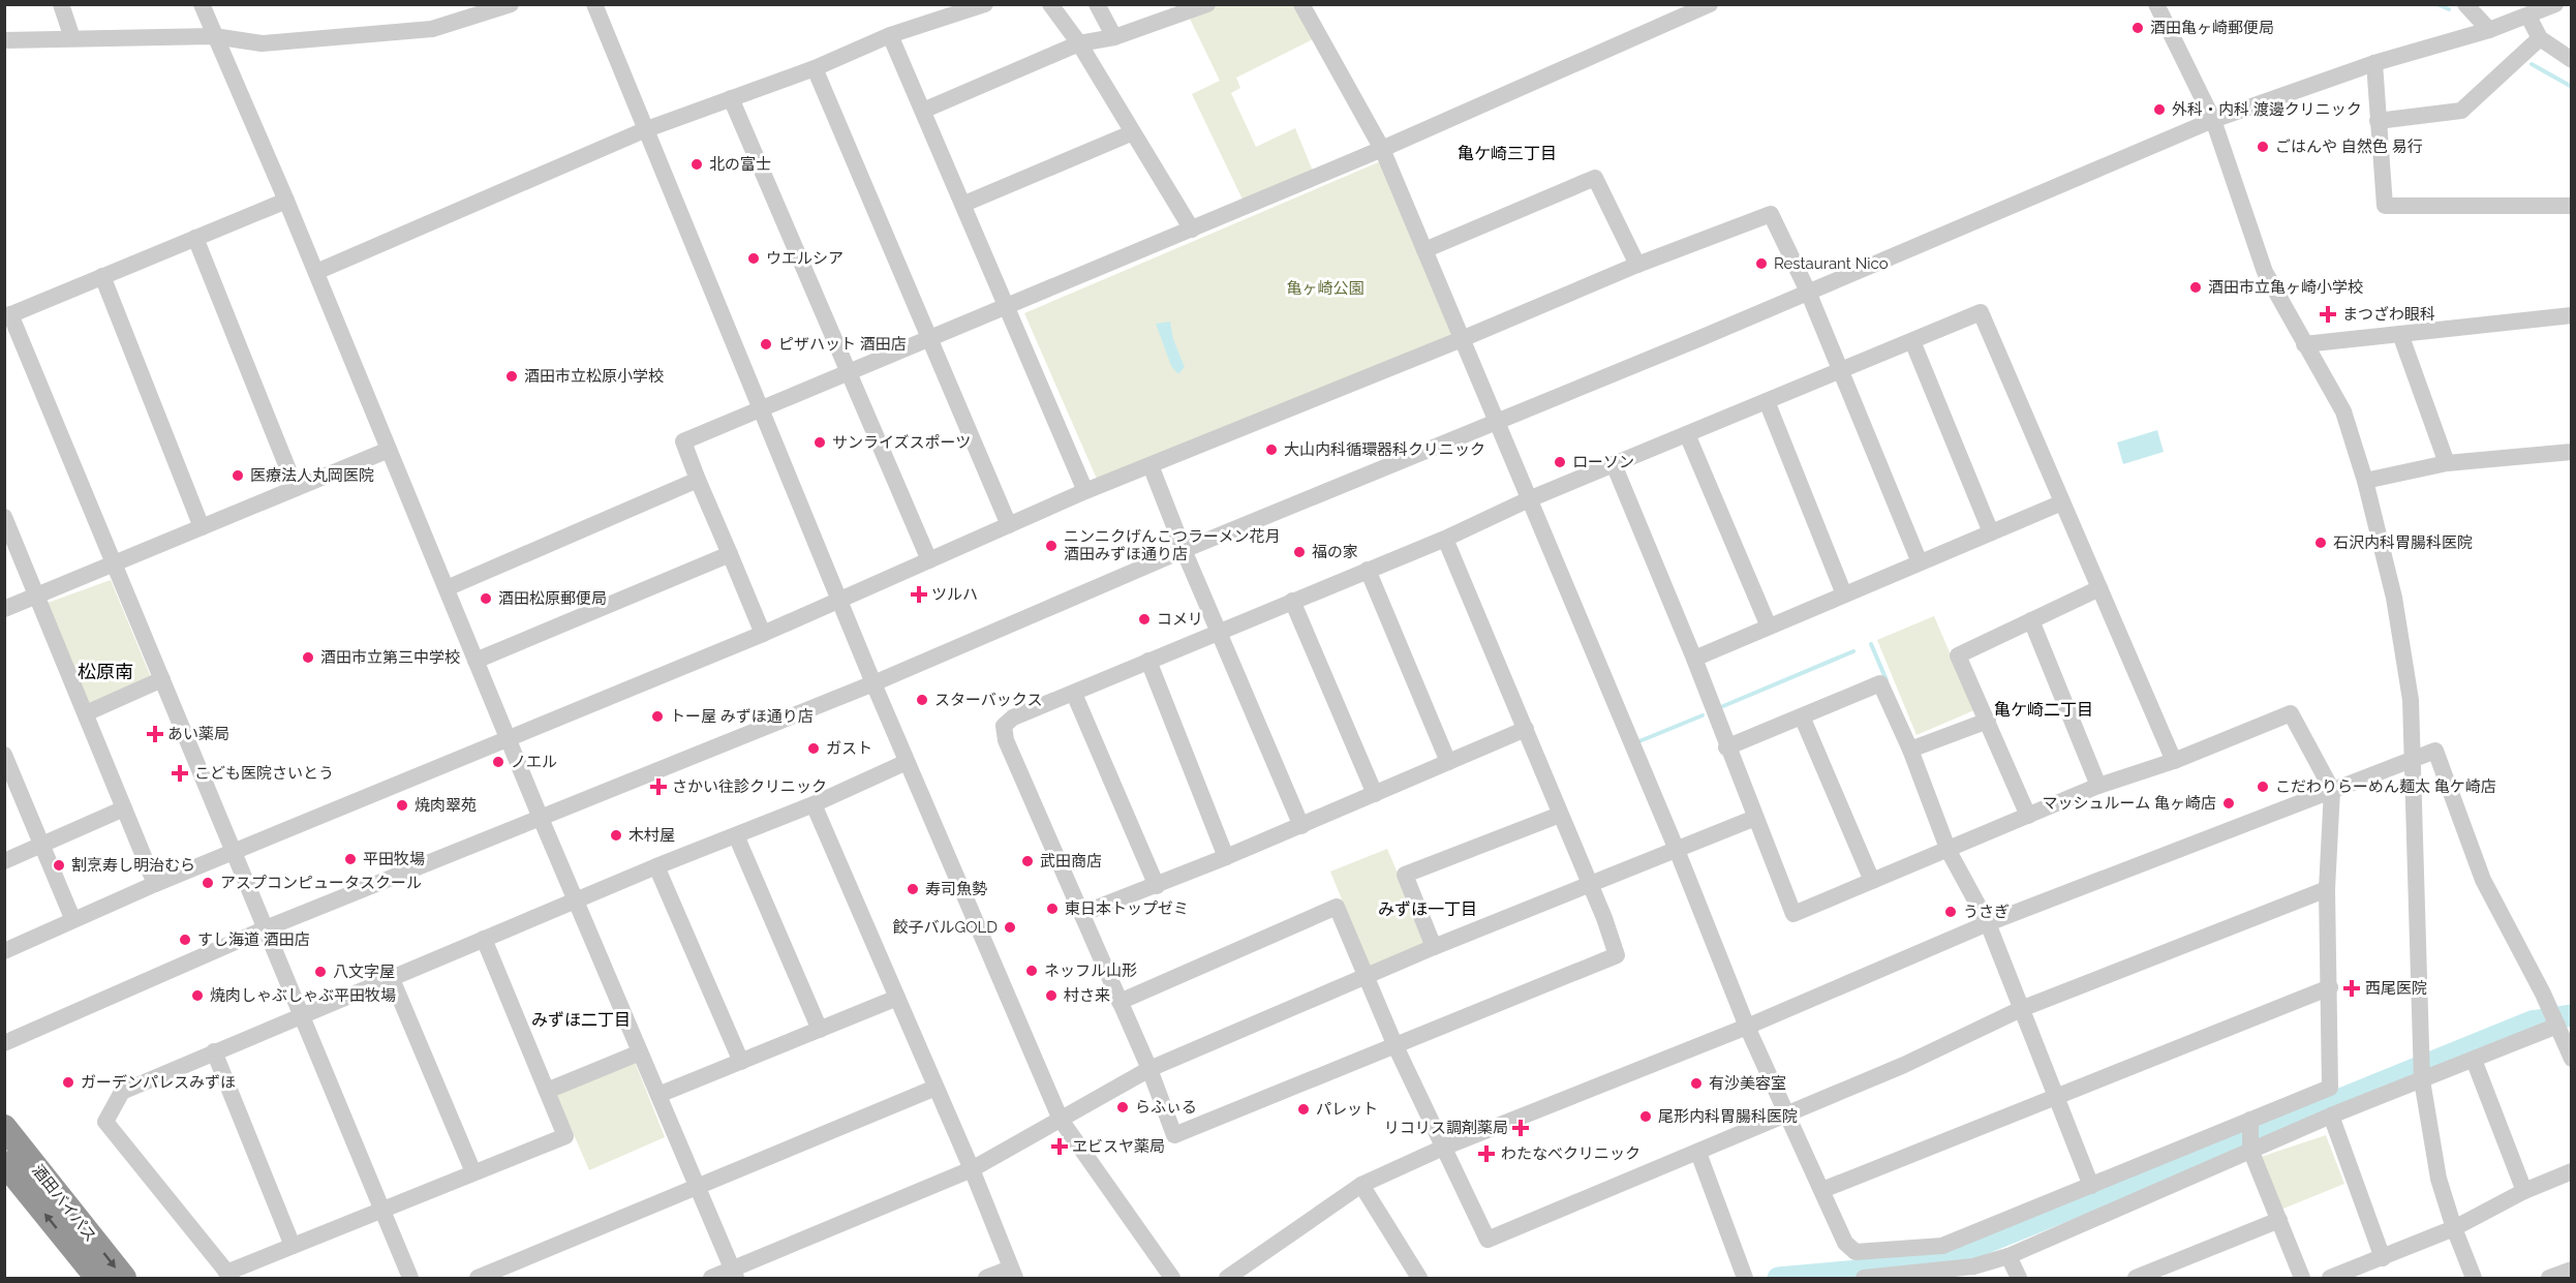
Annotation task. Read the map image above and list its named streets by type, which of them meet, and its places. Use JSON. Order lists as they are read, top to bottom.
{
  "streets": {
    "highway": ["酒田バイパス"]
  },
  "districts": [
    "亀ケ崎三丁目",
    "松原南",
    "亀ケ崎二丁目",
    "みずほ一丁目",
    "みずほ二丁目"
  ],
  "parks": ["亀ヶ崎公園"],
  "places": {
    "other": [
      "酒田亀ヶ崎郵便局",
      "外科・内科 渡邊クリニック",
      "ごはんや 自然色 易行",
      "北の富士",
      "ウエルシア",
      "Restaurant Nico",
      "酒田市立亀ヶ崎小学校",
      "ピザハット 酒田店",
      "酒田市立松原小学校",
      "サンライズスポーツ",
      "大山内科循環器科クリニック",
      "ローソン",
      "医療法人丸岡医院",
      "石沢内科胃腸科医院",
      "ニンニクげんこつラーメン花月 酒田みずほ通り店",
      "福の家",
      "酒田松原郵便局",
      "コメリ",
      "酒田市立第三中学校",
      "スターバックス",
      "トー屋 みずほ通り店",
      "ガスト",
      "ノエル",
      "こだわりらーめん麺太 亀ケ崎店",
      "マッシュルーム 亀ヶ崎店",
      "焼肉翠苑",
      "木村屋",
      "平田牧場",
      "武田商店",
      "割烹寿し明治むら",
      "アスプコンピュータスクール",
      "寿司魚勢",
      "東日本トップゼミ",
      "うさぎ",
      "餃子バルGOLD",
      "すし海道 酒田店",
      "ネッフル山形",
      "八文字屋",
      "焼肉しゃぶしゃぶ平田牧場",
      "村さ来",
      "ガーデンパレスみずほ",
      "有沙美容室",
      "らふぃる",
      "パレット",
      "尾形内科胃腸科医院"
    ],
    "health": [
      "まつざわ眼科",
      "ツルハ",
      "あい薬局",
      "こども医院さいとう",
      "さかい往診クリニック",
      "西尾医院",
      "リコリス調剤薬局",
      "ヱビスヤ薬局",
      "わたなべクリニック"
    ]
  }
}
